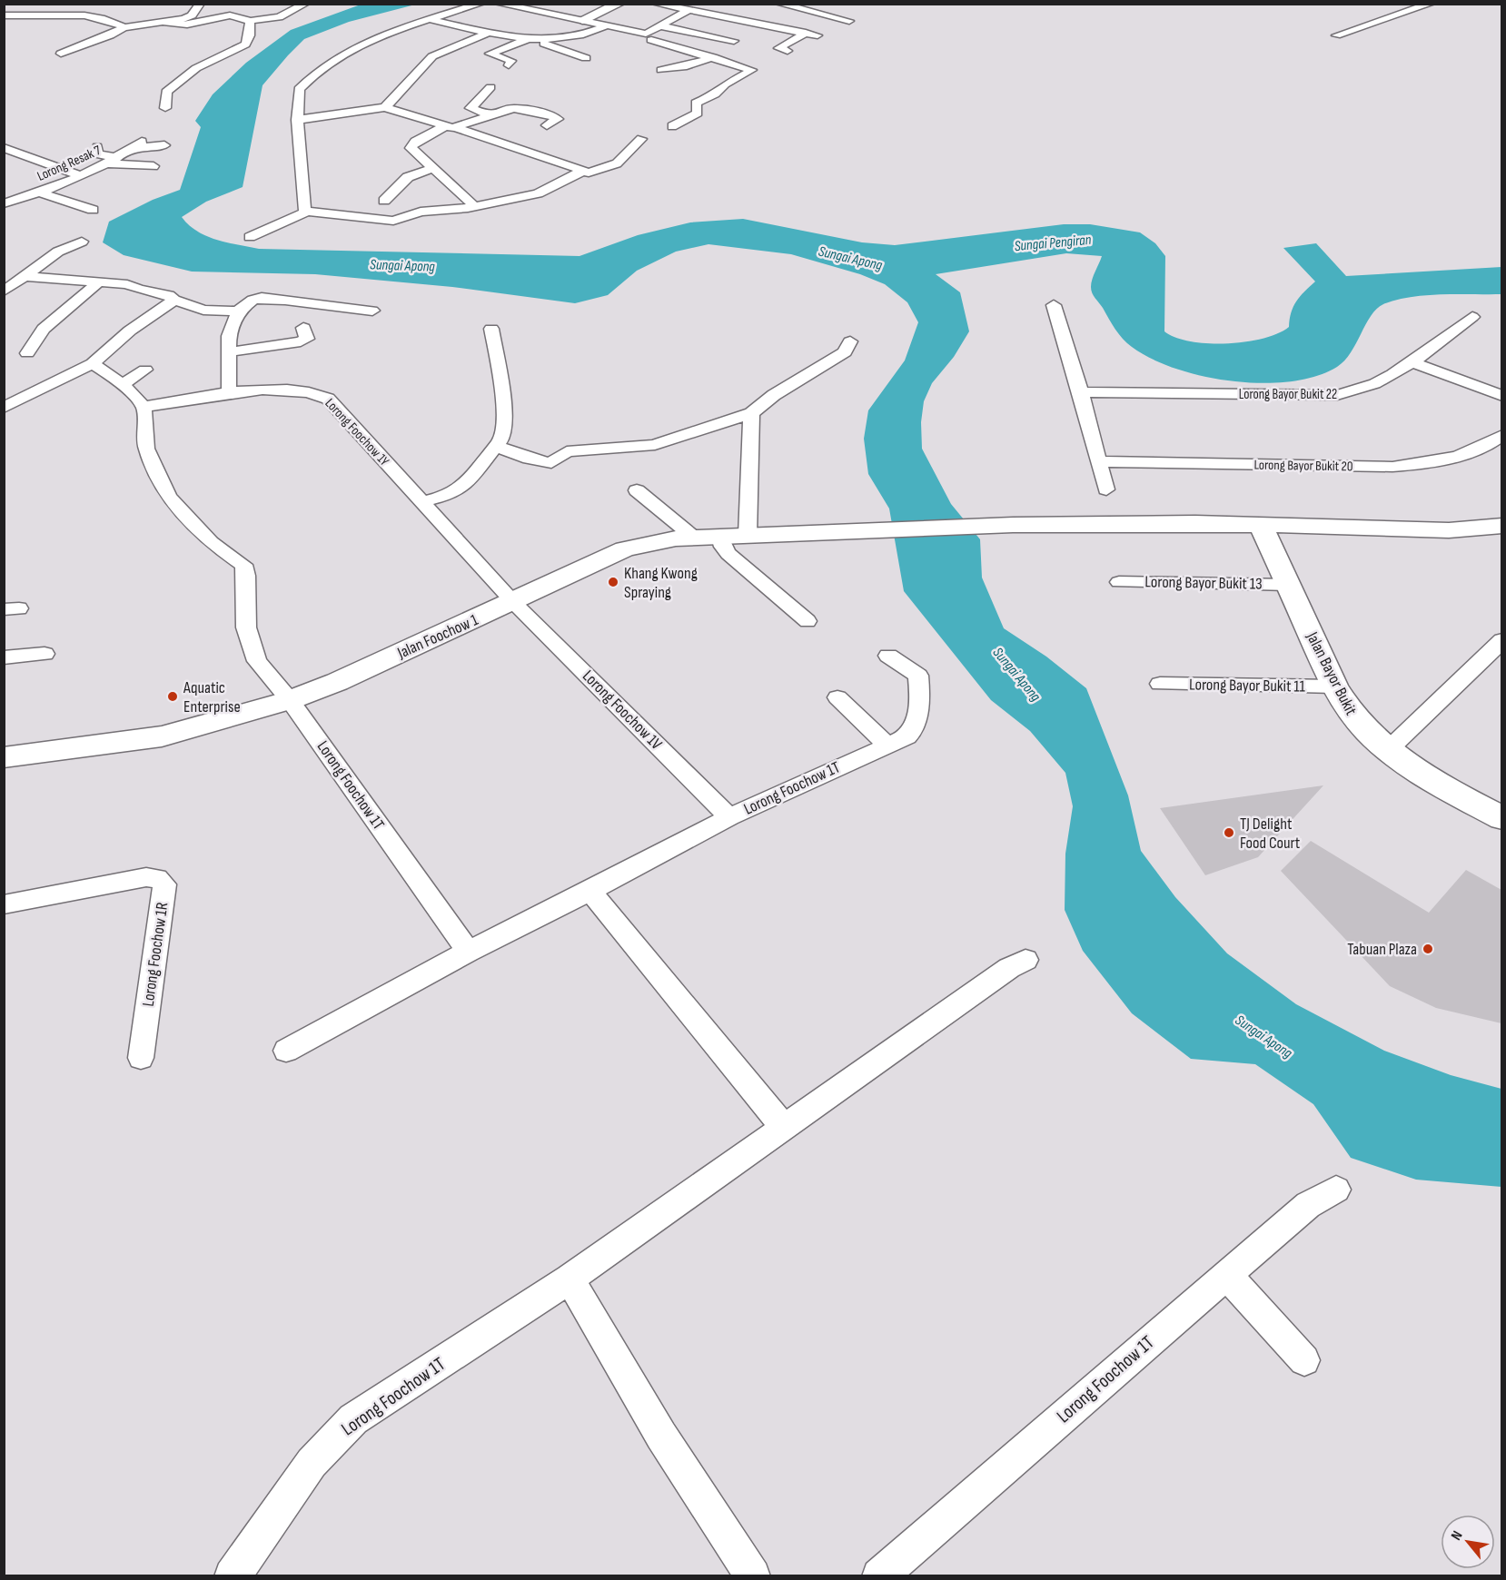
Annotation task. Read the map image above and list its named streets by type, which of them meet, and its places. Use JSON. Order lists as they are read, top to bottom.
{
  "streets": {
    "street": [
      "Lorong Resak 7",
      "Lorong Bayor Bukit 22",
      "Lorong Foochow 1Y",
      "Lorong Bayor Bukit 20",
      "Lorong Bayor Bukit 13",
      "Jalan Foochow 1",
      "Jalan Bayor Bukit",
      "Lorong Bayor Bukit 11",
      "Lorong Foochow 1V",
      "Lorong Foochow 1T",
      "Lorong Foochow 1R"
    ]
  },
  "crossings": [
    ["Lorong Foochow 1Y", "Jalan Foochow 1"],
    ["Lorong Foochow 1Y", "Lorong Foochow 1V"],
    ["Lorong Foochow 1Y", "Lorong Foochow 1T"],
    ["Lorong Bayor Bukit 13", "Jalan Bayor Bukit"],
    ["Jalan Foochow 1", "Lorong Foochow 1V"],
    ["Jalan Foochow 1", "Lorong Foochow 1T"],
    ["Jalan Bayor Bukit", "Lorong Bayor Bukit 11"],
    ["Lorong Foochow 1V", "Lorong Foochow 1T"]
  ],
  "water": ["Sungai Pengiran", "Sungai Apong"],
  "places": [
    "Khang Kwong Spraying",
    "Aquatic Enterprise",
    "TJ Delight Food Court",
    "Tabuan Plaza"
  ],
  "north": "top left"
}
